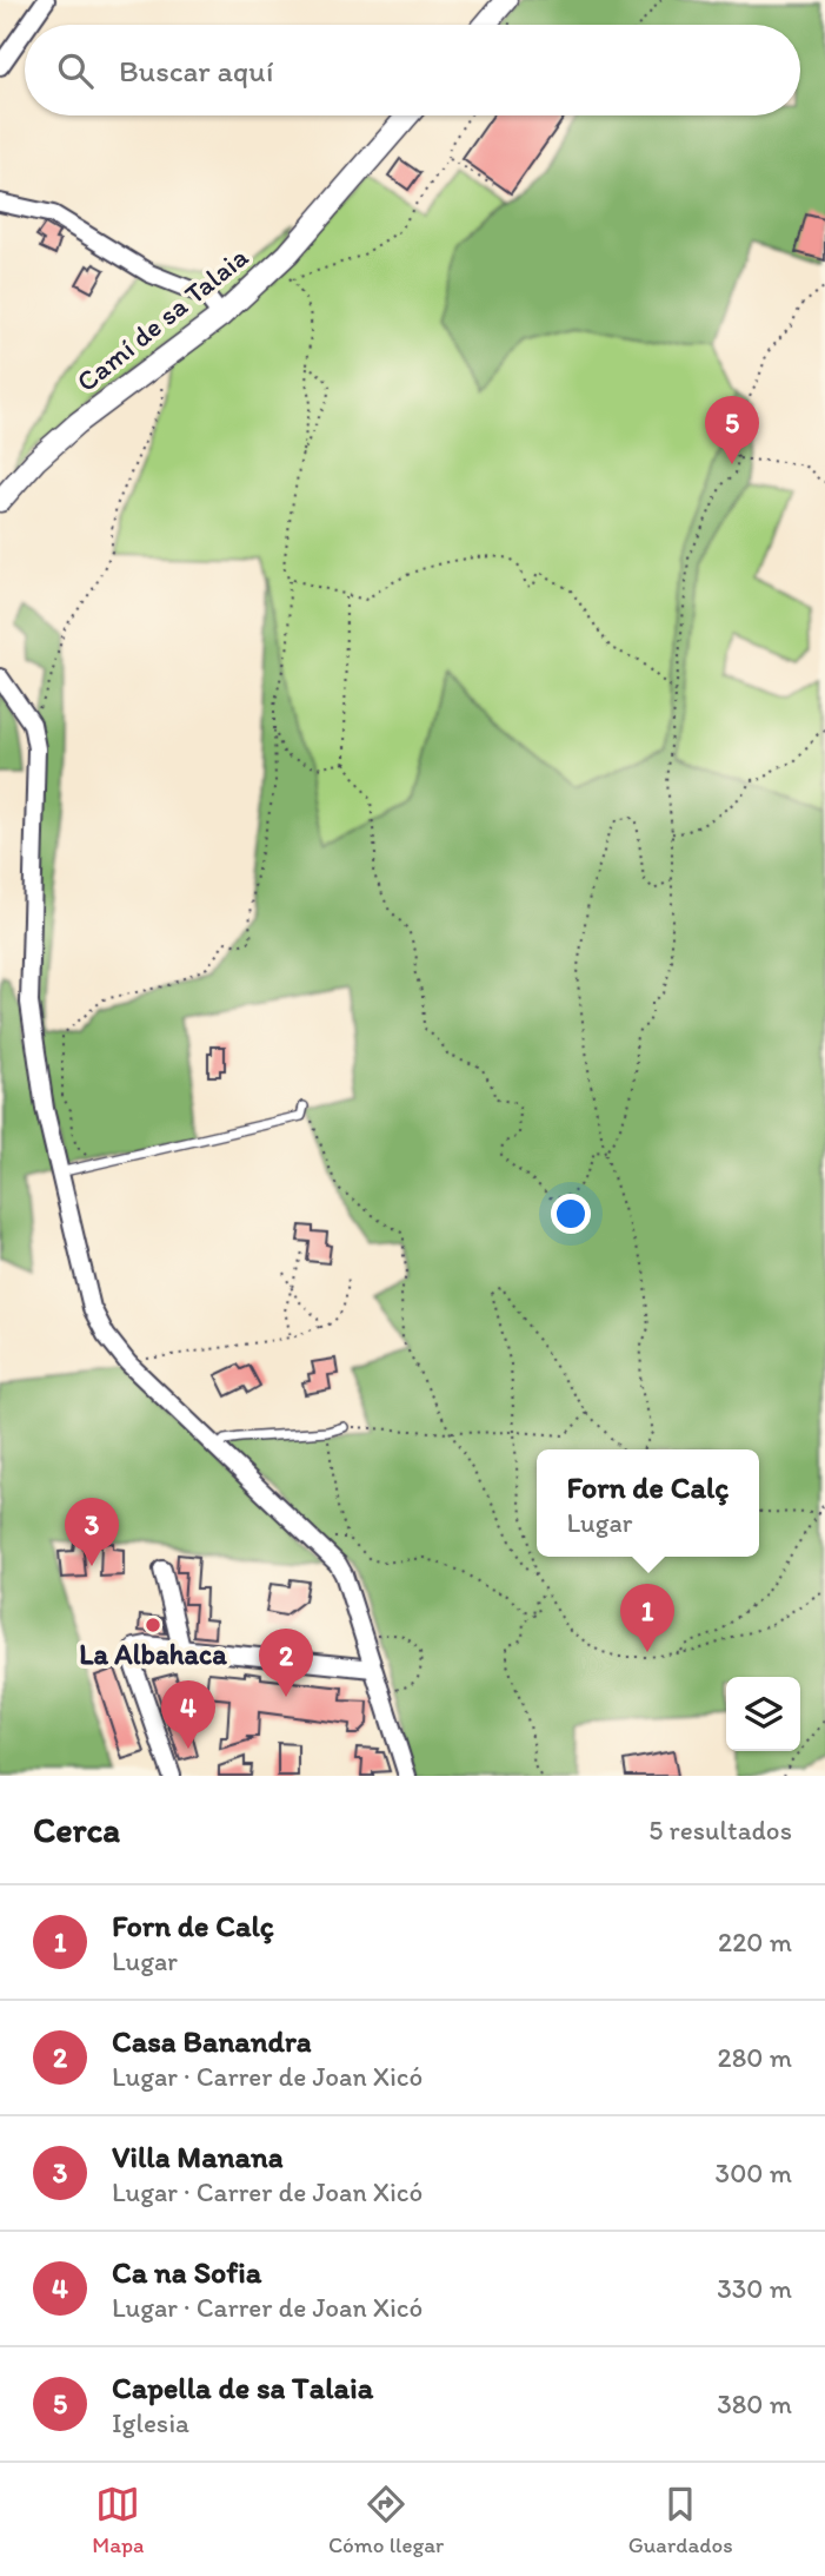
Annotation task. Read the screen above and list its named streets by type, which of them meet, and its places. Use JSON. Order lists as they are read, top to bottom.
{
  "streets": {
    "street": ["Camí de sa Talaia"]
  },
  "places": ["La Albahaca"],
  "page": {
    "search": "Buscar aquí",
    "pins": [
      "5",
      "3",
      "1",
      "2",
      "4"
    ],
    "popup": ["Forn de Calç", "Lugar"],
    "heading": ["Cerca", "5 resultados"],
    "list": [
      {
        "mark": "1",
        "name": "Forn de Calç",
        "note": "Lugar",
        "value": "220 m"
      },
      {
        "mark": "2",
        "name": "Casa Banandra",
        "note": "Lugar · Carrer de Joan Xicó",
        "value": "280 m"
      },
      {
        "mark": "3",
        "name": "Villa Manana",
        "note": "Lugar · Carrer de Joan Xicó",
        "value": "300 m"
      },
      {
        "mark": "4",
        "name": "Ca na Sofia",
        "note": "Lugar · Carrer de Joan Xicó",
        "value": "330 m"
      },
      {
        "mark": "5",
        "name": "Capella de sa Talaia",
        "note": "Iglesia",
        "value": "380 m"
      }
    ],
    "nav": ["Mapa", "Cómo llegar", "Guardados"]
  }
}
